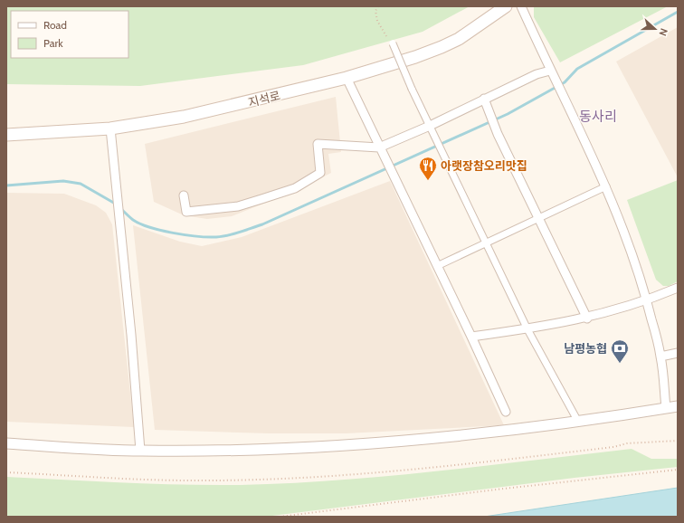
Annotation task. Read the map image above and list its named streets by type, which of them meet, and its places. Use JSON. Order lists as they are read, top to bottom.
{
  "streets": {
    "main road": ["지석로"]
  },
  "districts": ["동사리"],
  "places": {
    "restaurant": ["아랫장참오리맛집"],
    "bank": ["남평농협"]
  },
  "legend": ["Road", "Park"],
  "north": "right"
}
